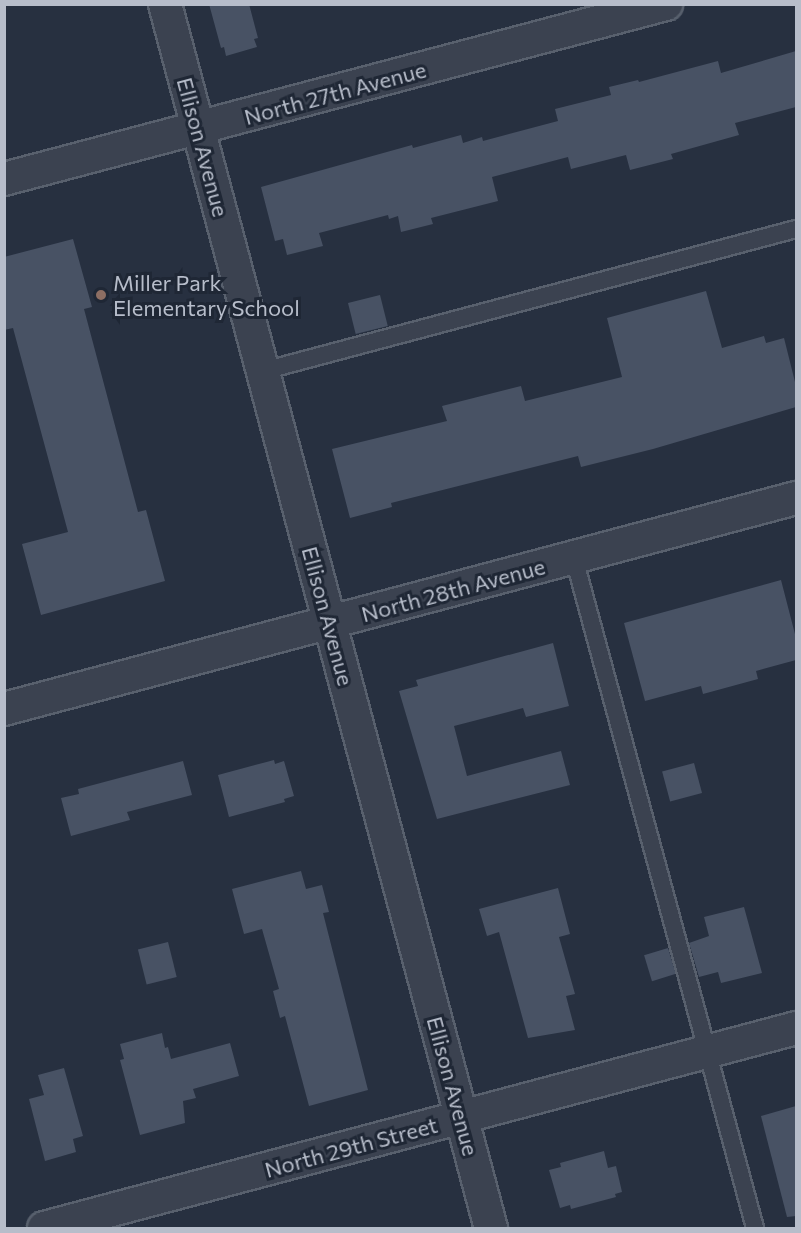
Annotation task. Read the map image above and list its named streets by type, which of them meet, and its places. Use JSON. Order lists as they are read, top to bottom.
{
  "streets": {
    "street": [
      "North 27th Avenue",
      "Ellison Avenue",
      "North 28th Avenue",
      "North 29th Street"
    ]
  },
  "crossings": [
    ["North 27th Avenue", "Ellison Avenue"],
    ["Ellison Avenue", "North 28th Avenue"],
    ["Ellison Avenue", "North 29th Street"]
  ],
  "places": ["Miller Park Elementary School"]
}
